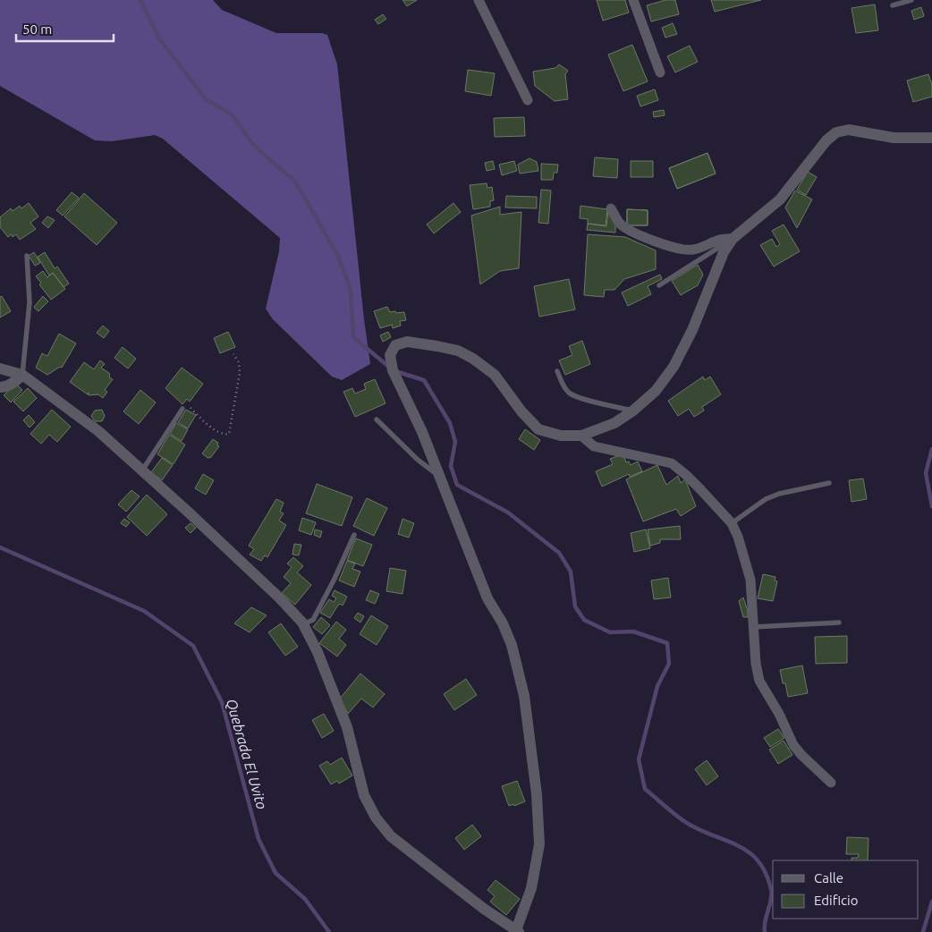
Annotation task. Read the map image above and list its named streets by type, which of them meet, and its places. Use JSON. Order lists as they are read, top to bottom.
{
  "water": ["Quebrada El Uvito"],
  "legend": ["Calle", "Edificio"],
  "scale_bar": "50 m"
}
